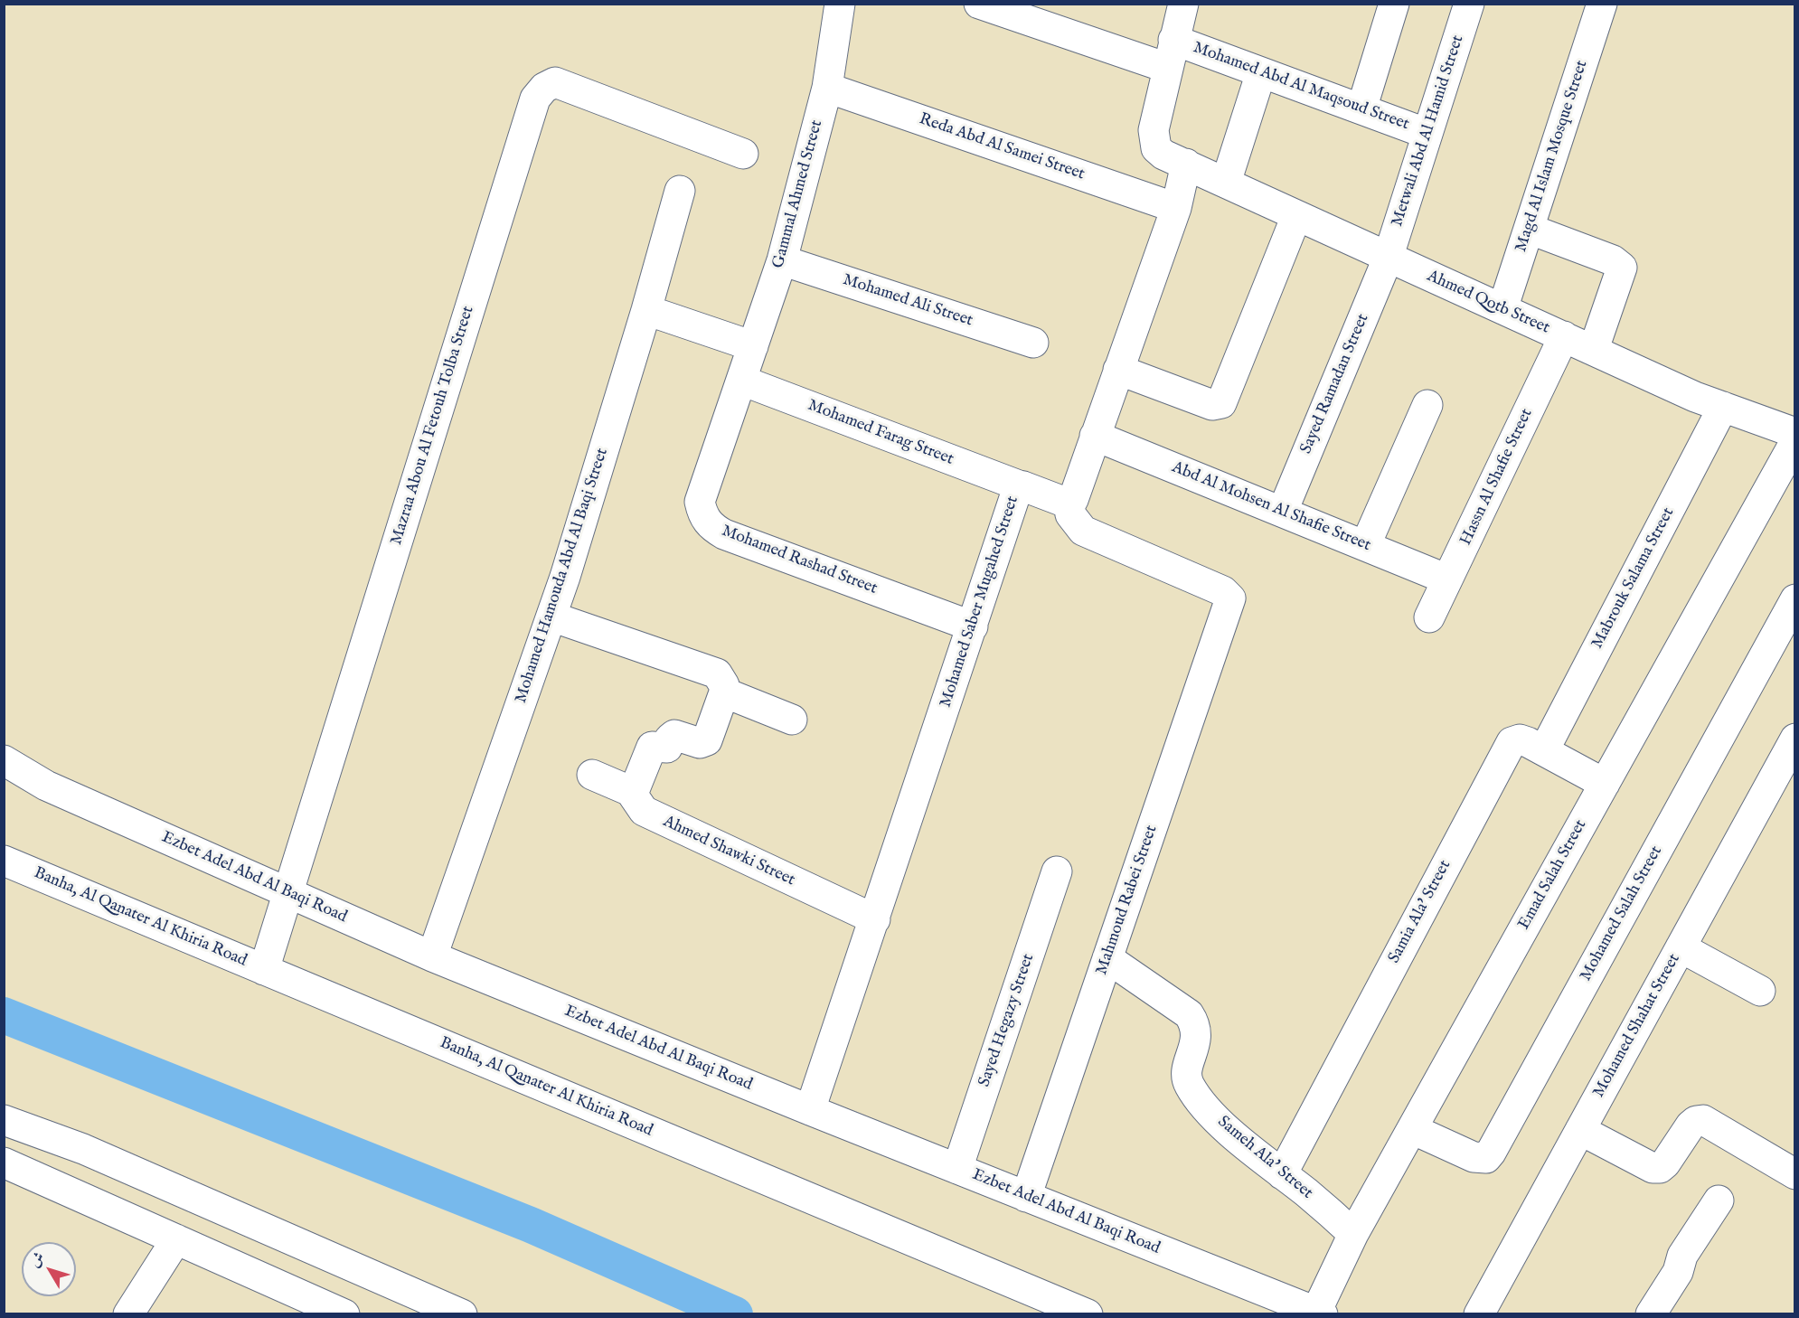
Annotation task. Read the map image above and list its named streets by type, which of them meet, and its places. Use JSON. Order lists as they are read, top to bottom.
{
  "streets": {
    "street": [
      "Mohamed Abd Al Maqsoud Street",
      "Metwali Abd Al Hamid Street",
      "Reda Abd Al Samei Street",
      "Magd Al Islam Mosque Street",
      "Gammal Ahmed Street",
      "Mohamed Ali Street",
      "Ahmed Qotb Street",
      "Sayed Ramadan Street",
      "Mazraa Abou Al Fetouh Tolba Street",
      "Mohamed Farag Street",
      "Hassn Al Shafie Street",
      "Abd Al Mohsen Al Shafie Street",
      "Mohamed Rashad Street",
      "Mohamed Hamouda Abd Al Baqi Street",
      "Mabrouk Salama Street",
      "Mohamed Saber Mugahed Street",
      "Ahmed Shawki Street",
      "Emad Salah Street",
      "Ezbet Adel Abd Al Baqi Road",
      "Mahmoud Rabei Street",
      "Samia Ala' Street",
      "Mohamed Salah Street",
      "Banha, Al Qanater Al Khiria Road",
      "Sayed Hegazy Street",
      "Mohamed Shahat Street",
      "Sameh Ala' Street"
    ]
  },
  "crossings": [
    ["Mohamed Abd Al Maqsoud Street", "Metwali Abd Al Hamid Street"],
    ["Mohamed Abd Al Maqsoud Street", "Ahmed Qotb Street"],
    ["Metwali Abd Al Hamid Street", "Ahmed Qotb Street"],
    ["Metwali Abd Al Hamid Street", "Sayed Ramadan Street"],
    ["Reda Abd Al Samei Street", "Gammal Ahmed Street"],
    ["Magd Al Islam Mosque Street", "Ahmed Qotb Street"],
    ["Gammal Ahmed Street", "Mohamed Ali Street"],
    ["Gammal Ahmed Street", "Mohamed Farag Street"],
    ["Gammal Ahmed Street", "Mohamed Rashad Street"],
    ["Ahmed Qotb Street", "Sayed Ramadan Street"],
    ["Ahmed Qotb Street", "Hassn Al Shafie Street"],
    ["Ahmed Qotb Street", "Mabrouk Salama Street"],
    ["Sayed Ramadan Street", "Abd Al Mohsen Al Shafie Street"],
    ["Mazraa Abou Al Fetouh Tolba Street", "Ezbet Adel Abd Al Baqi Road"],
    ["Mazraa Abou Al Fetouh Tolba Street", "Banha, Al Qanater Al Khiria Road"],
    ["Mohamed Farag Street", "Mohamed Rashad Street"],
    ["Mohamed Farag Street", "Mohamed Saber Mugahed Street"],
    ["Hassn Al Shafie Street", "Abd Al Mohsen Al Shafie Street"],
    ["Mohamed Rashad Street", "Mohamed Saber Mugahed Street"],
    ["Mohamed Hamouda Abd Al Baqi Street", "Ezbet Adel Abd Al Baqi Road"],
    ["Mabrouk Salama Street", "Samia Ala' Street"],
    ["Mohamed Saber Mugahed Street", "Ahmed Shawki Street"],
    ["Mohamed Saber Mugahed Street", "Ezbet Adel Abd Al Baqi Road"],
    ["Mohamed Saber Mugahed Street", "Mahmoud Rabei Street"],
    ["Emad Salah Street", "Ezbet Adel Abd Al Baqi Road"],
    ["Emad Salah Street", "Samia Ala' Street"],
    ["Emad Salah Street", "Mohamed Salah Street"],
    ["Emad Salah Street", "Sameh Ala' Street"],
    ["Ezbet Adel Abd Al Baqi Road", "Mahmoud Rabei Street"],
    ["Ezbet Adel Abd Al Baqi Road", "Sayed Hegazy Street"],
    ["Mahmoud Rabei Street", "Sameh Ala' Street"],
    ["Samia Ala' Street", "Sameh Ala' Street"]
  ],
  "north": "top left"
}
